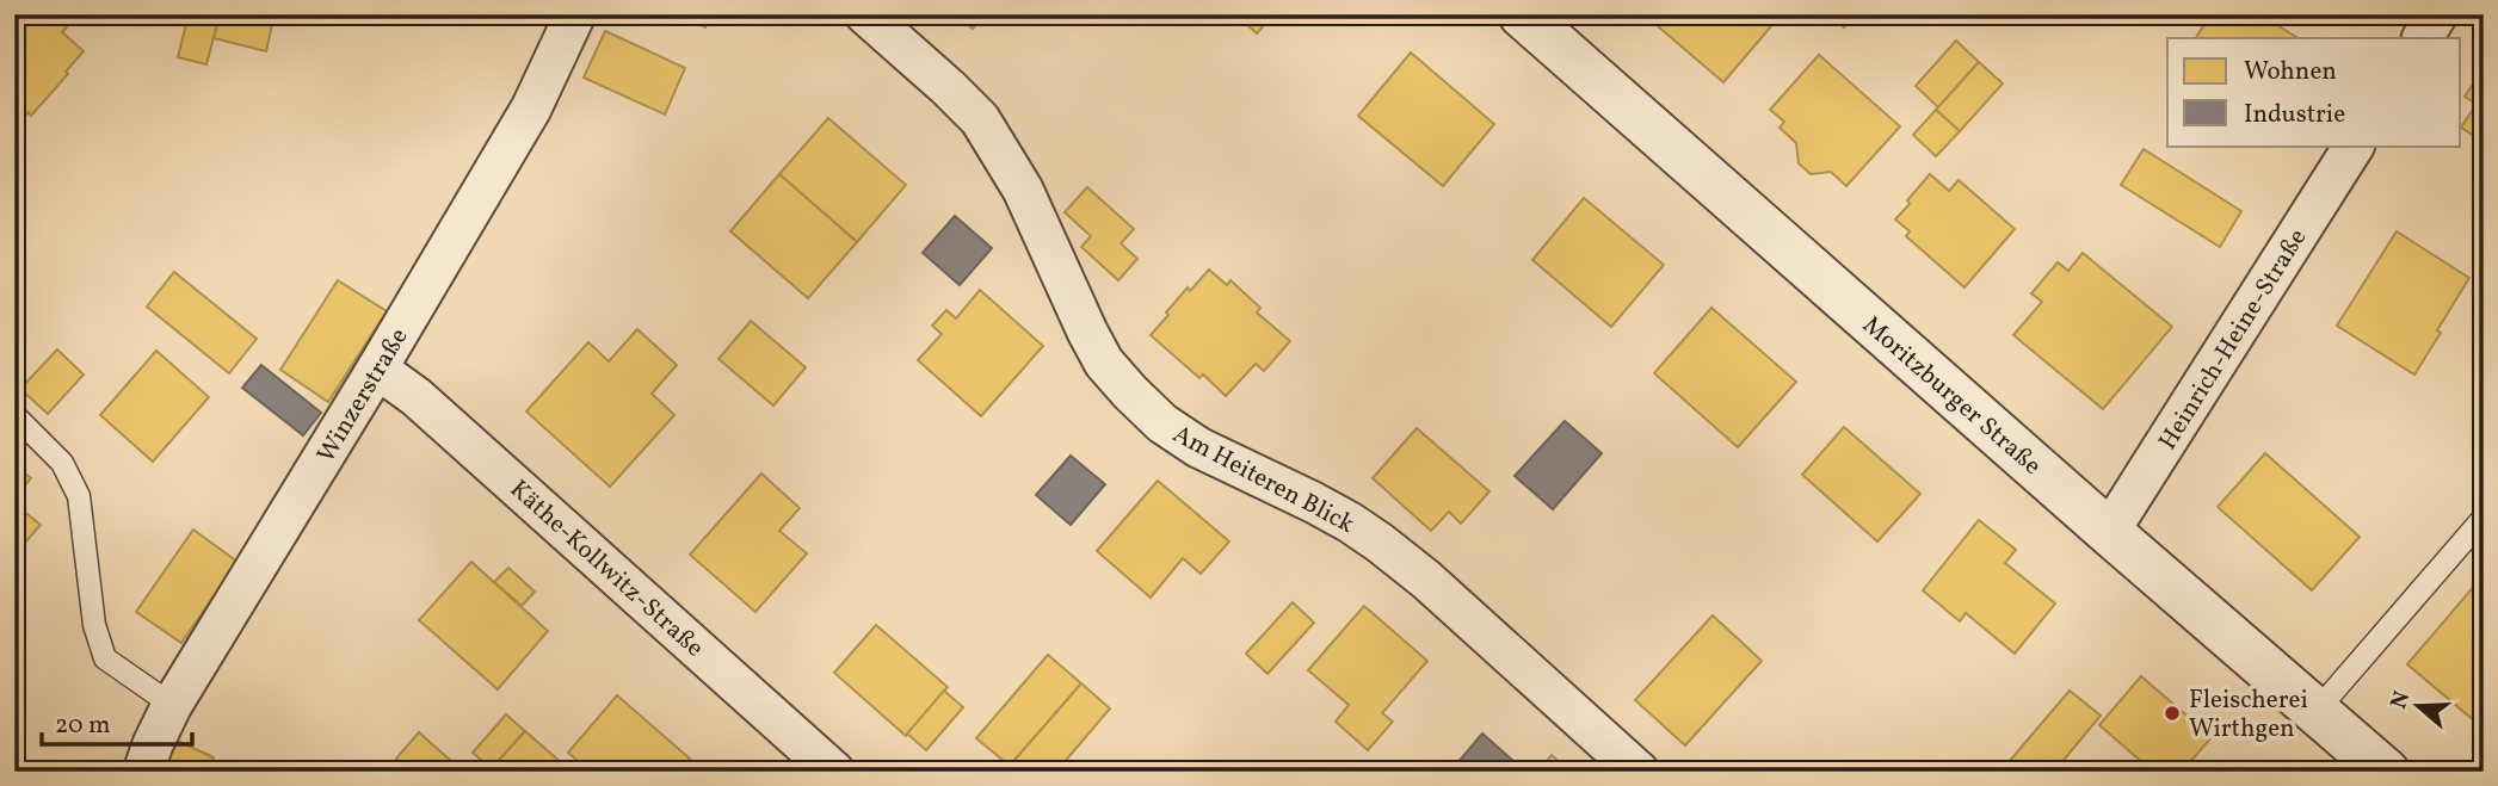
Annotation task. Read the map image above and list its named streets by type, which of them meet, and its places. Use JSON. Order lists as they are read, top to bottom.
{
  "streets": {
    "street": [
      "Heinrich-Heine-Straße",
      "Winzerstraße",
      "Moritzburger Straße",
      "Am Heiteren Blick",
      "Käthe-Kollwitz-Straße"
    ]
  },
  "crossings": [
    ["Heinrich-Heine-Straße", "Moritzburger Straße"],
    ["Winzerstraße", "Käthe-Kollwitz-Straße"]
  ],
  "places": ["Fleischerei Wirthgen"],
  "legend": ["Wohnen", "Industrie"],
  "scale_bar": "20 m",
  "north": "left"
}
